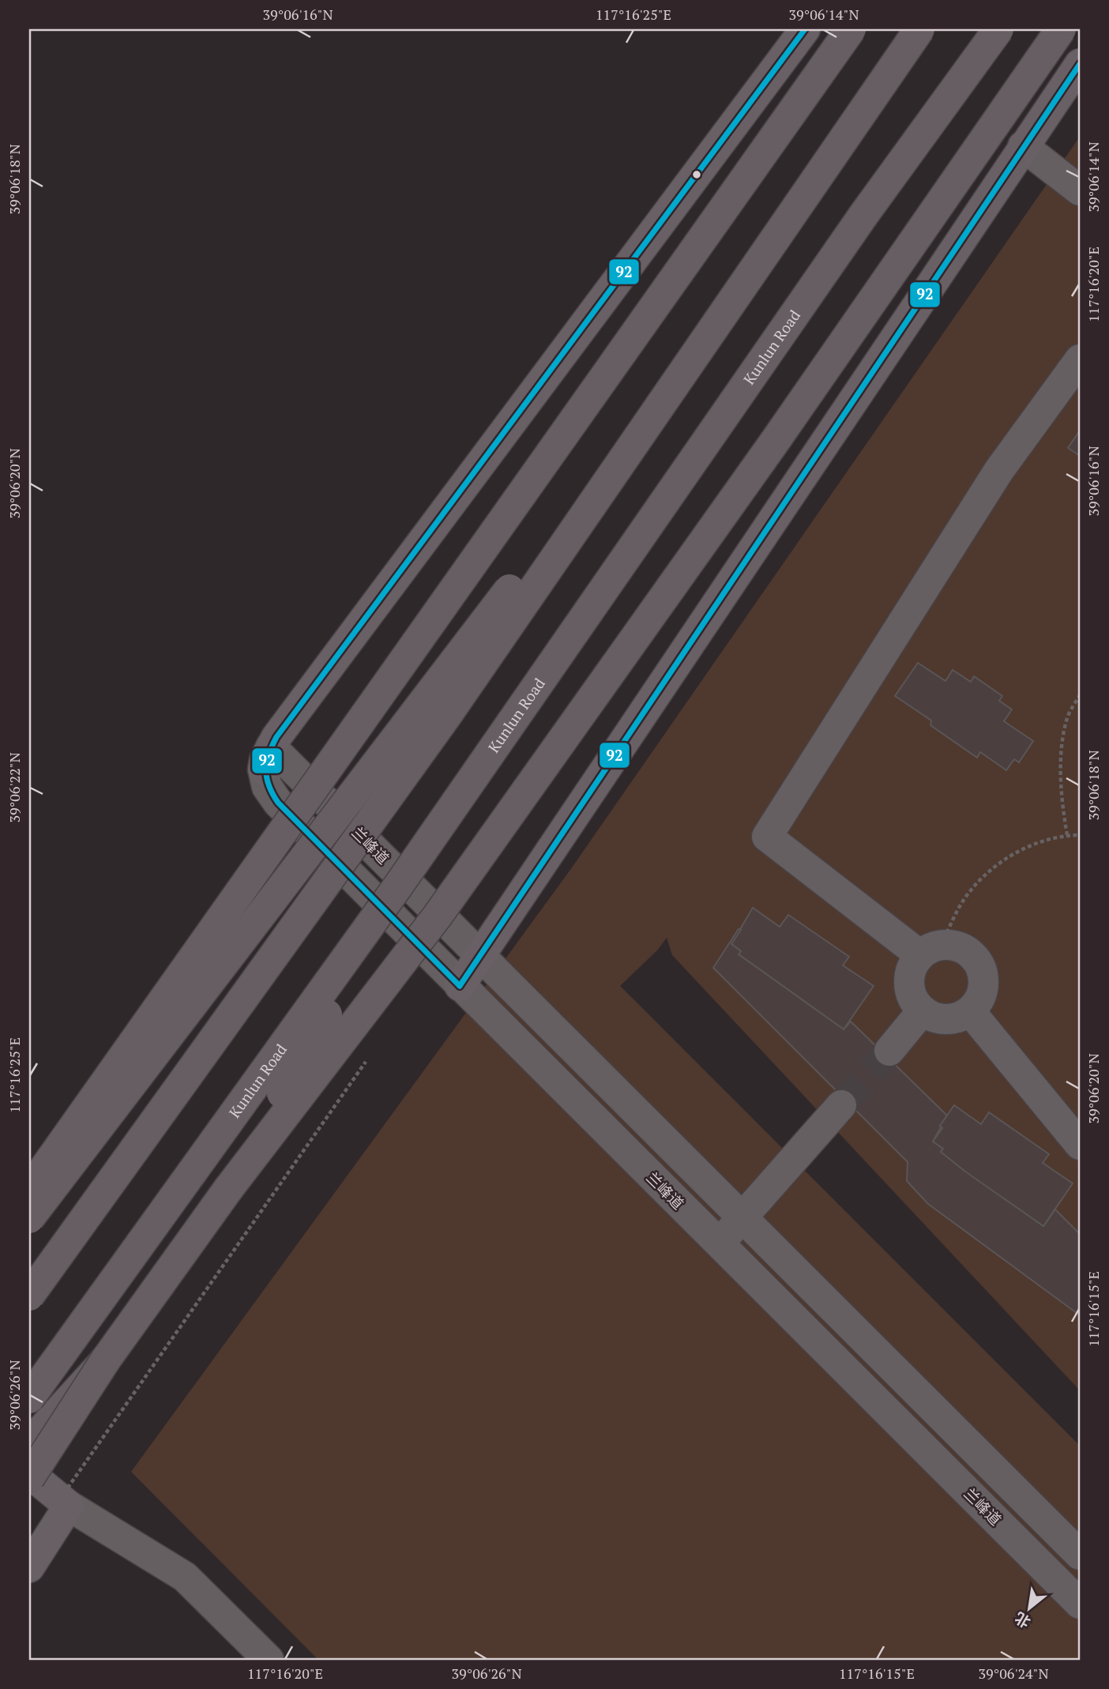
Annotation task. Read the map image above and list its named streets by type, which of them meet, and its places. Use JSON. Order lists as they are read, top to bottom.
{
  "streets": {
    "highway": ["Kunlun Road"],
    "street": ["兰峰道"]
  },
  "lines": ["transit line 92"],
  "north": "bottom left",
  "coordinates": [
    "39°06'16\"N",
    "117°16'25\"E",
    "39°06'14\"N",
    "39°06'18\"N",
    "117°16'20\"E",
    "39°06'20\"N",
    "39°06'22\"N",
    "117°16'15\"E",
    "39°06'26\"N",
    "39°06'24\"N"
  ]
}
